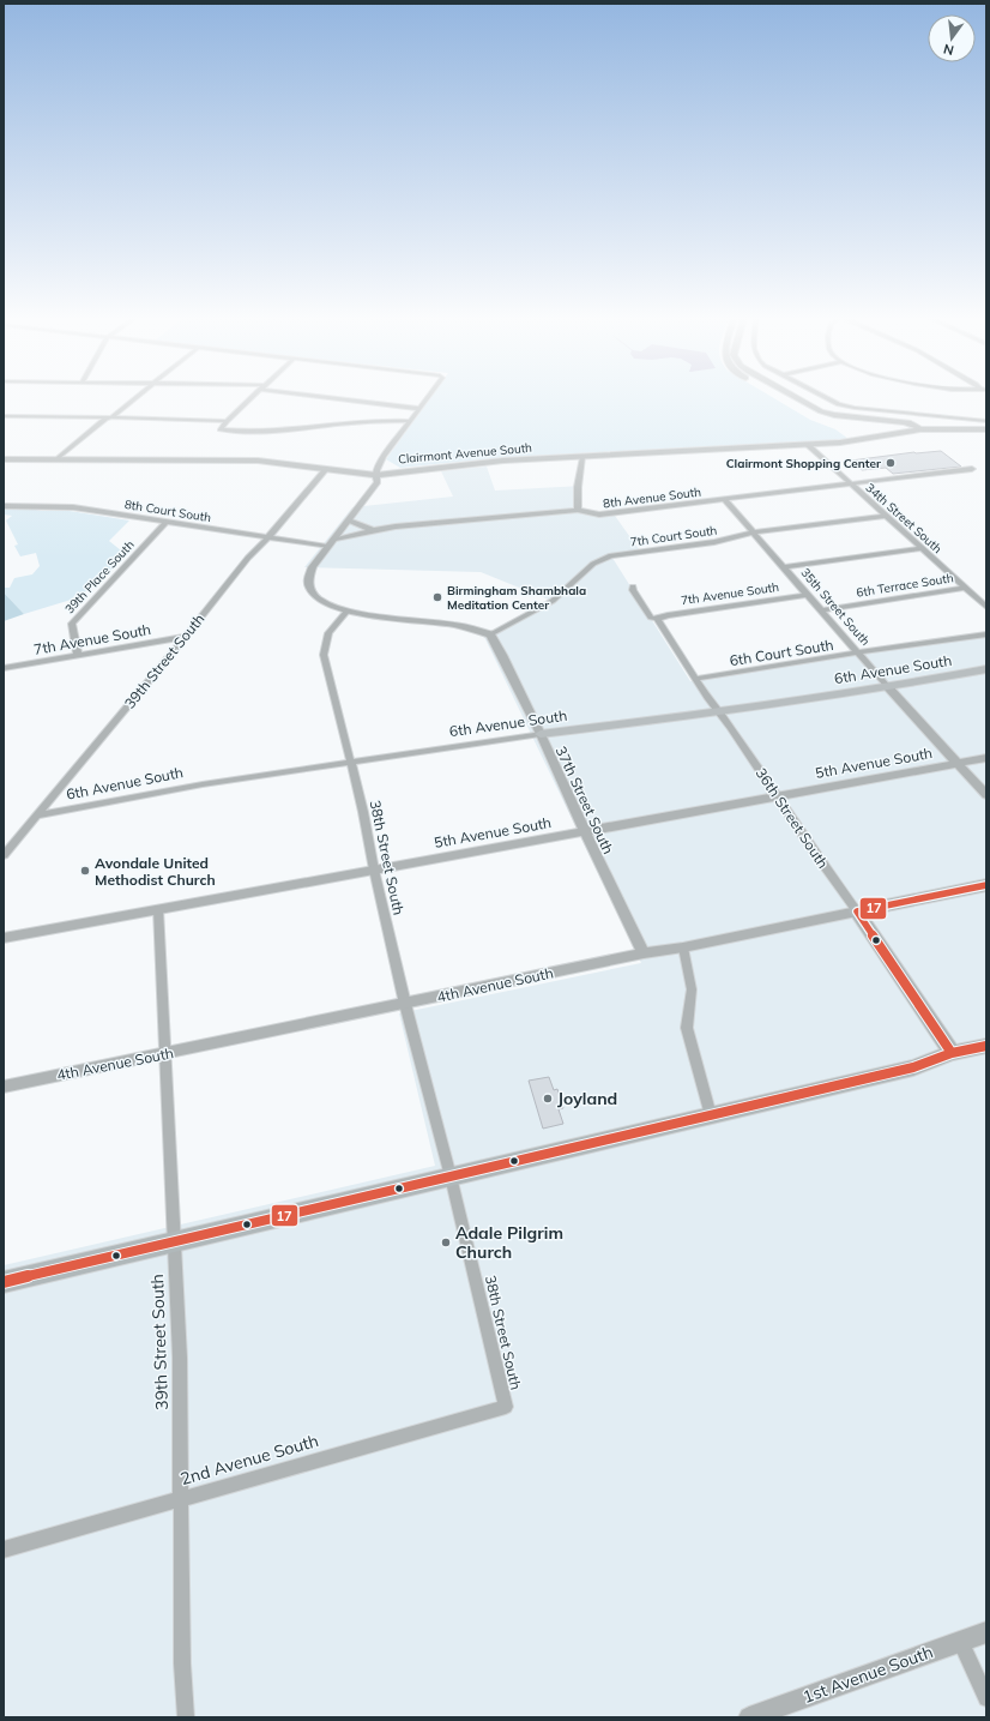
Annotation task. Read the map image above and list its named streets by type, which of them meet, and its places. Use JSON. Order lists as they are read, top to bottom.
{
  "streets": {
    "main road": ["6th Avenue South", "36th Street South", "4th Avenue South"],
    "street": [
      "Clairmont Avenue South",
      "8th Avenue South",
      "8th Court South",
      "34th Street South",
      "7th Court South",
      "39th Place South",
      "6th Terrace South",
      "7th Avenue South",
      "35th Street South",
      "6th Court South",
      "39th Street South",
      "5th Avenue South",
      "37th Street South",
      "38th Street South",
      "2nd Avenue South",
      "1st Avenue South"
    ]
  },
  "crossings": [
    ["Clairmont Avenue South", "34th Street South"],
    ["Clairmont Avenue South", "39th Street South"],
    ["8th Avenue South", "34th Street South"],
    ["8th Avenue South", "35th Street South"],
    ["8th Court South", "39th Place South"],
    ["8th Court South", "39th Street South"],
    ["34th Street South", "7th Court South"],
    ["34th Street South", "6th Terrace South"],
    ["34th Street South", "7th Avenue South"],
    ["7th Court South", "35th Street South"],
    ["7th Court South", "37th Street South"],
    ["39th Place South", "7th Avenue South"],
    ["6th Terrace South", "35th Street South"],
    ["7th Avenue South", "35th Street South"],
    ["7th Avenue South", "39th Street South"],
    ["7th Avenue South", "36th Street South"],
    ["35th Street South", "6th Court South"],
    ["35th Street South", "6th Avenue South"],
    ["35th Street South", "5th Avenue South"],
    ["6th Court South", "36th Street South"],
    ["39th Street South", "6th Avenue South"],
    ["39th Street South", "5th Avenue South"],
    ["39th Street South", "4th Avenue South"],
    ["39th Street South", "2nd Avenue South"],
    ["6th Avenue South", "37th Street South"],
    ["6th Avenue South", "36th Street South"],
    ["6th Avenue South", "38th Street South"],
    ["5th Avenue South", "37th Street South"],
    ["5th Avenue South", "36th Street South"],
    ["5th Avenue South", "38th Street South"],
    ["37th Street South", "4th Avenue South"],
    ["36th Street South", "4th Avenue South"],
    ["38th Street South", "4th Avenue South"],
    ["38th Street South", "2nd Avenue South"]
  ],
  "places": [
    "Clairmont Shopping Center",
    "Birmingham Shambhala Meditation Center",
    "Avondale United Methodist Church",
    "Joyland",
    "Adale Pilgrim Church"
  ],
  "lines": ["transit line 17"],
  "north": "bottom"
}
